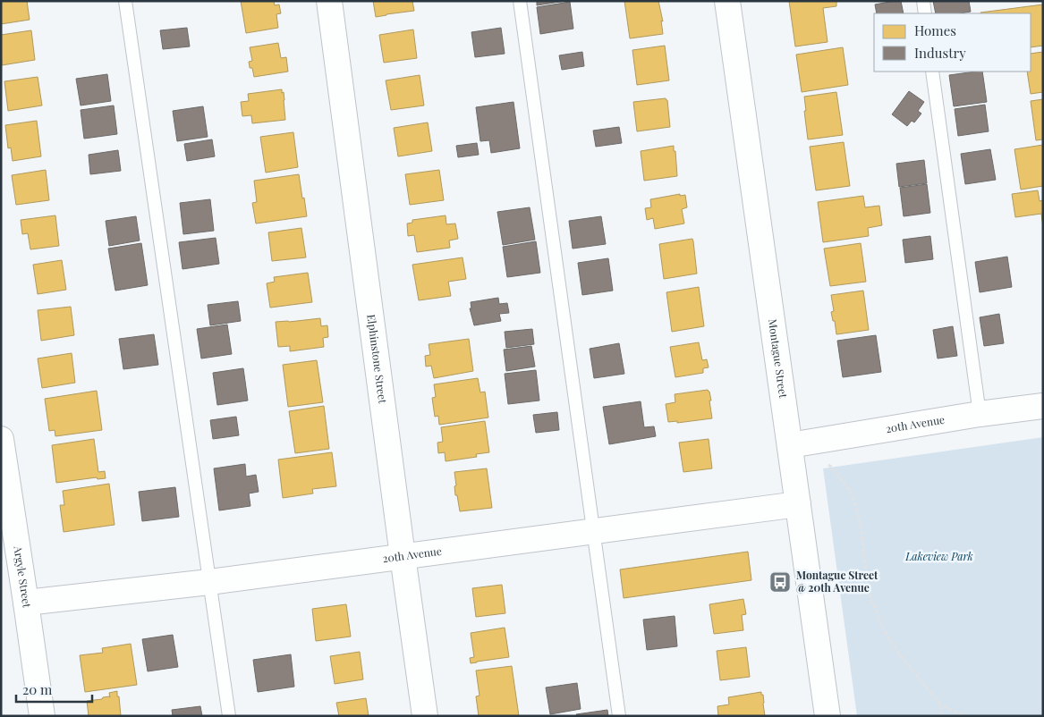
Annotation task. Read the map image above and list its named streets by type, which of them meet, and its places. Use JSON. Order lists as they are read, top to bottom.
{
  "streets": {
    "street": [
      "Elphinstone Street",
      "Montague Street",
      "20th Avenue",
      "Argyle Street"
    ]
  },
  "crossings": [
    ["Elphinstone Street", "20th Avenue"],
    ["Montague Street", "20th Avenue"],
    ["20th Avenue", "Argyle Street"]
  ],
  "parks": ["Lakeview Park"],
  "places": {
    "bus stop": ["Montague Street @ 20th Avenue"]
  },
  "legend": ["Homes", "Industry"],
  "scale_bar": "20 m"
}
